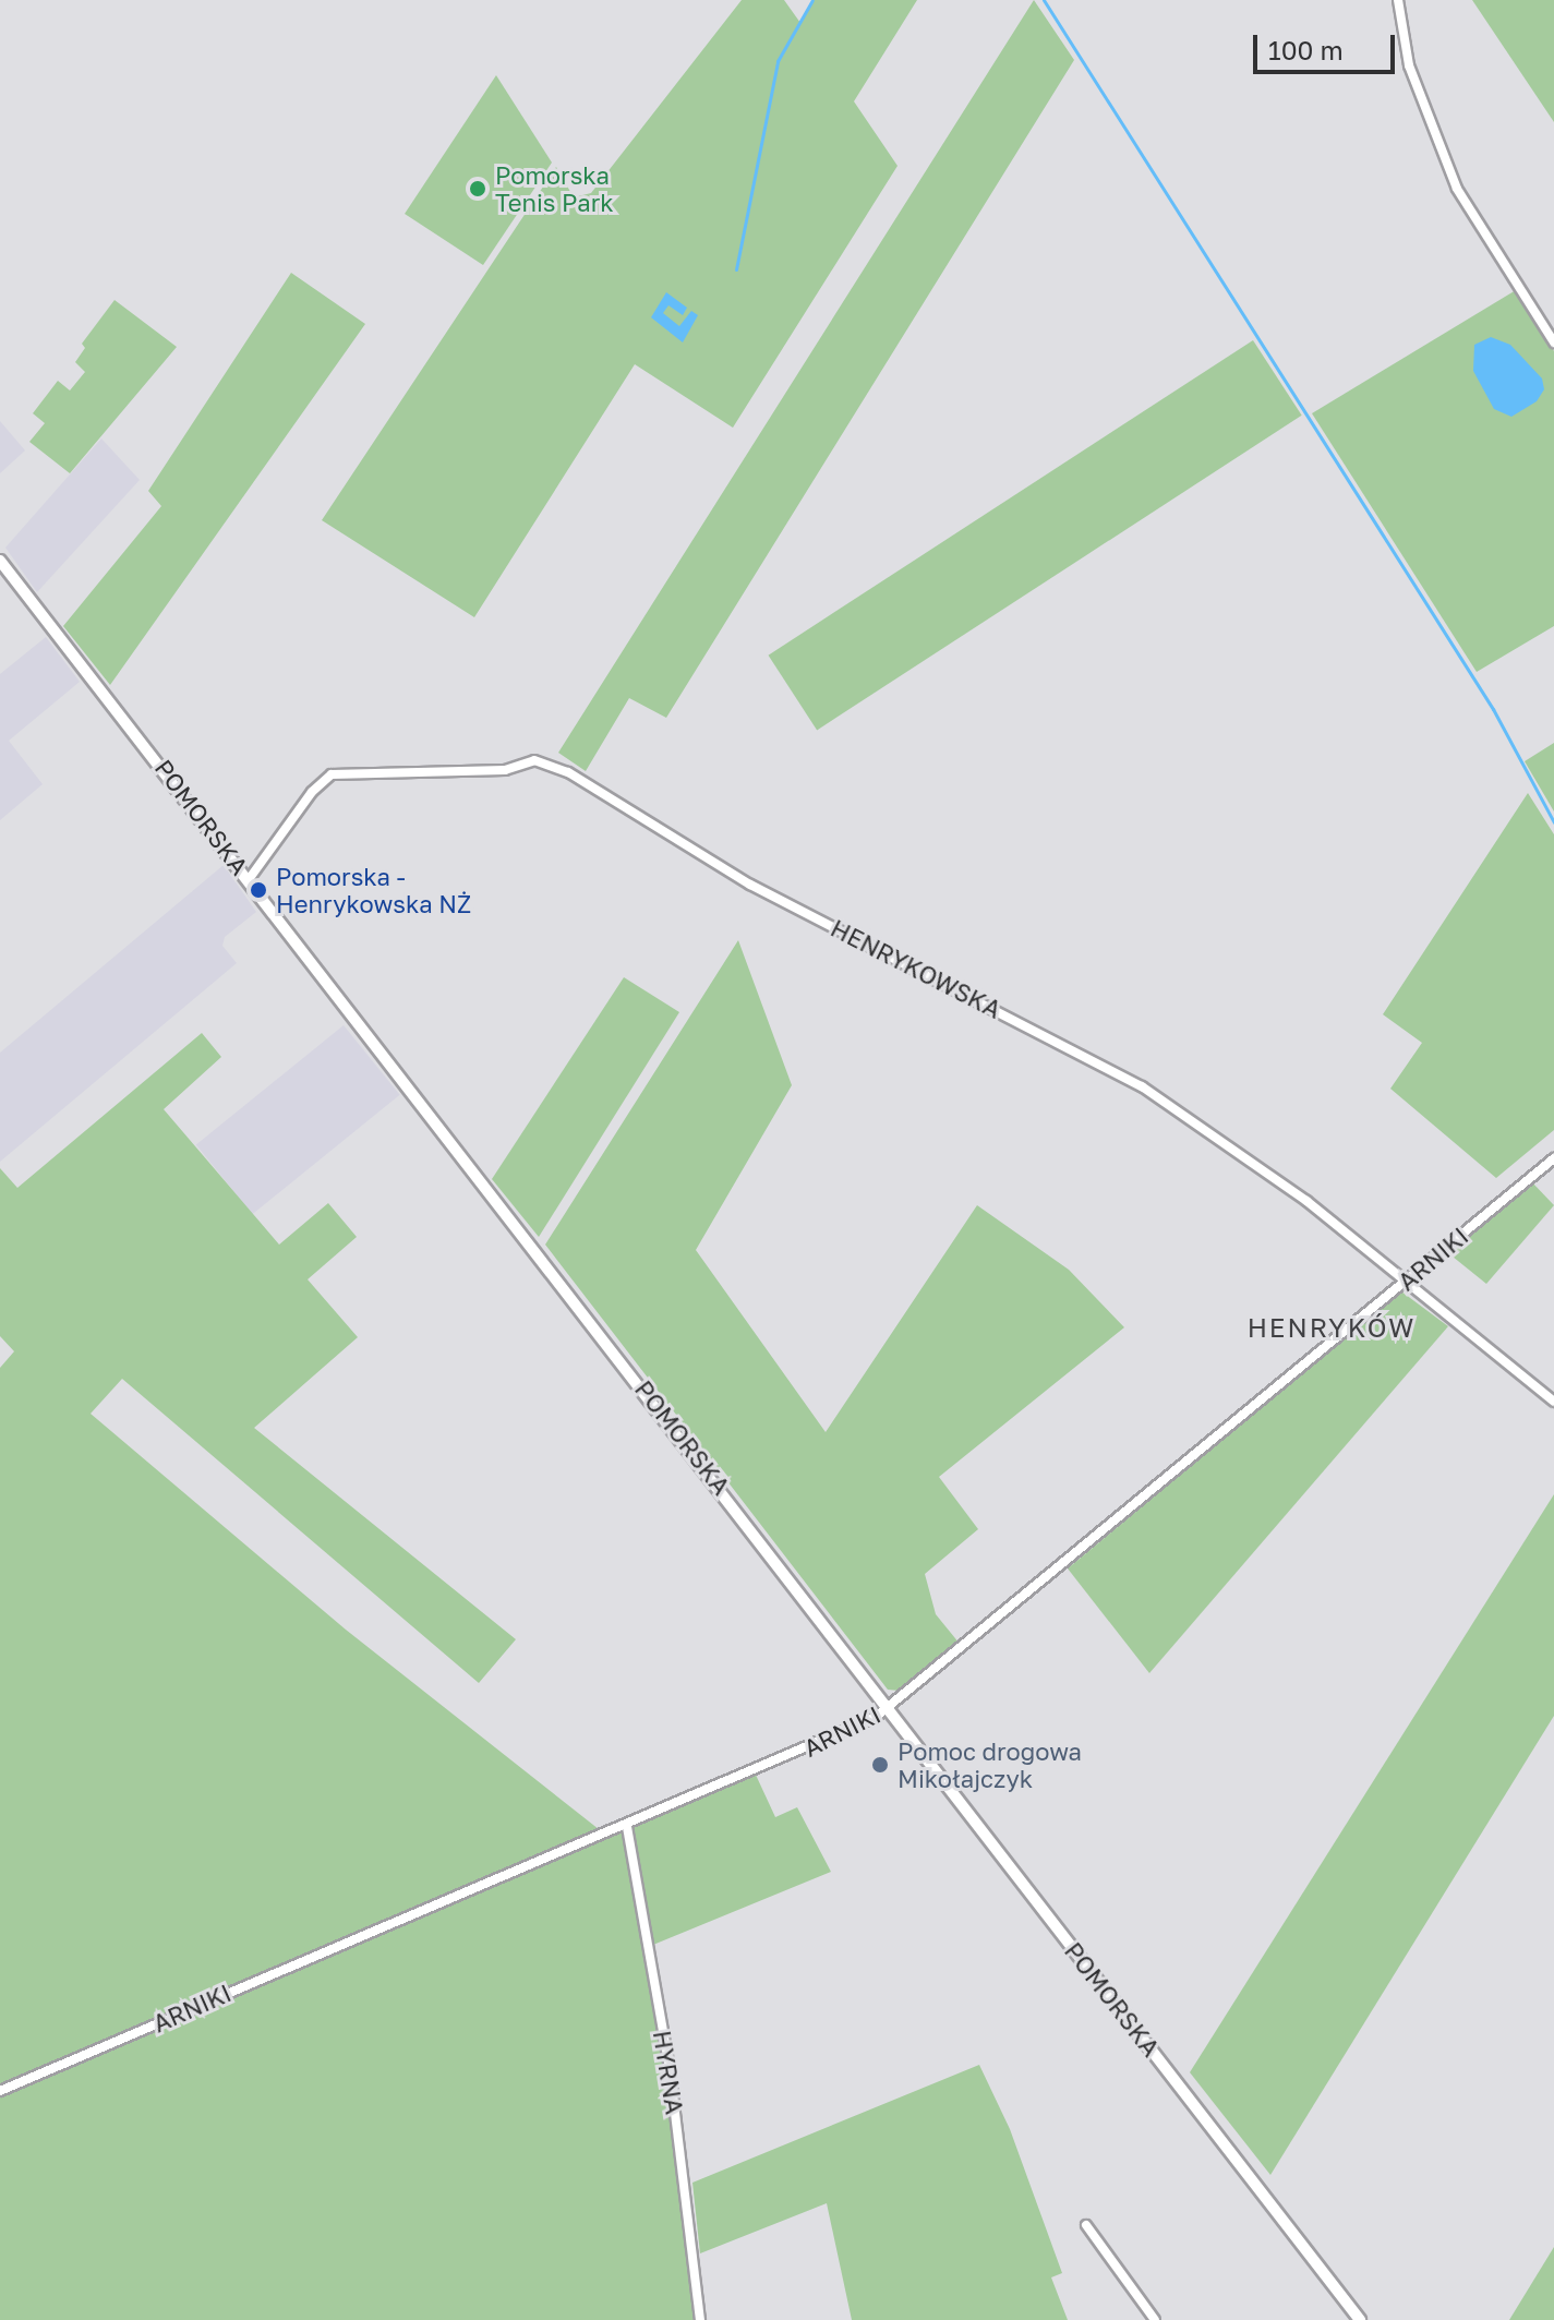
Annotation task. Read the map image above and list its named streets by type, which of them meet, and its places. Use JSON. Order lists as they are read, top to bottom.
{
  "streets": {
    "street": [
      "POMORSKA",
      "HENRYKOWSKA",
      "ARNIKI",
      "HYRNA"
    ]
  },
  "crossings": [
    ["POMORSKA", "HENRYKOWSKA"],
    ["POMORSKA", "ARNIKI"],
    ["HENRYKOWSKA", "ARNIKI"],
    ["ARNIKI", "HYRNA"]
  ],
  "districts": ["HENRYKÓW"],
  "places": ["Pomorska Tenis Park", "Pomorska - Henrykowska NŻ", "Pomoc drogowa Mikołajczyk"],
  "scale_bar": "100 m"
}
